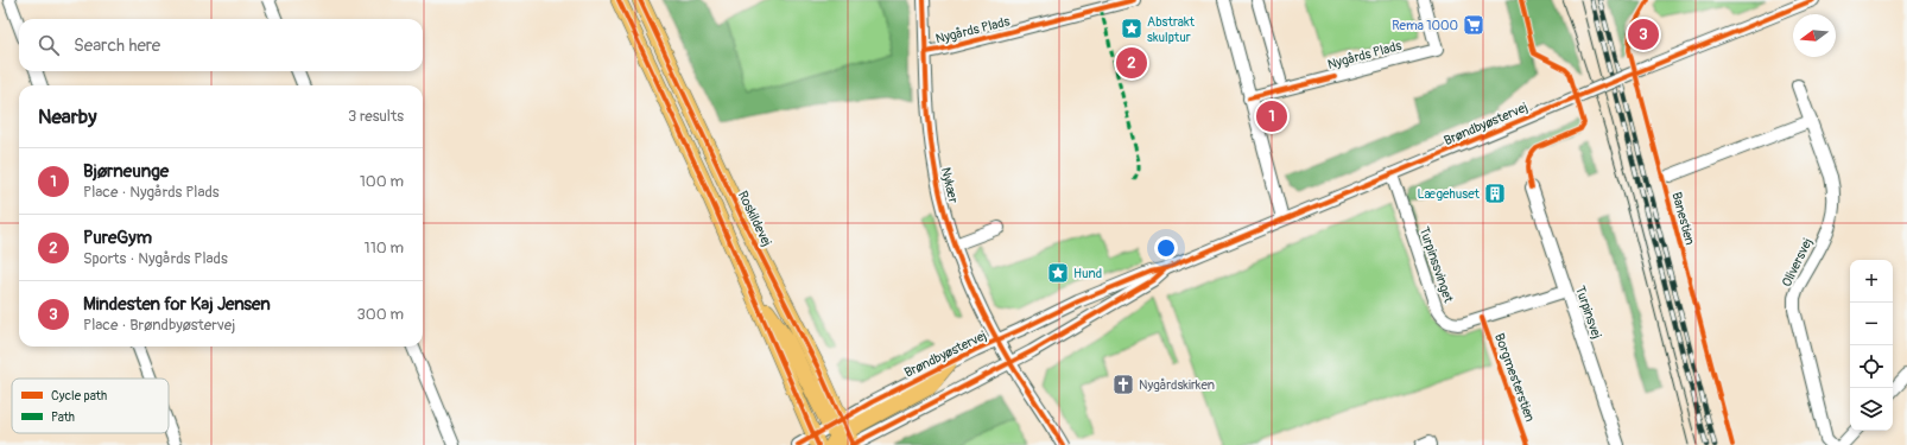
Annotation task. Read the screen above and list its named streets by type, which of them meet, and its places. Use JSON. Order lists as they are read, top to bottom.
{
  "streets": {
    "main road": ["Roskildevej"],
    "street": [
      "Nygårds Plads",
      "Brøndbyøstervej",
      "Nykær",
      "Oliversvej",
      "Turpinssvinget",
      "Turpinsvej"
    ],
    "cycle path": ["Banestien", "Borgmesterstien"]
  },
  "crossings": [
    ["Nygårds Plads", "Nykær"],
    ["Brøndbyøstervej", "Nykær"],
    ["Brøndbyøstervej", "Roskildevej"],
    ["Brøndbyøstervej", "Turpinssvinget"],
    ["Turpinssvinget", "Turpinsvej"]
  ],
  "places": {
    "supermarket": ["Rema 1000"],
    "place": ["Abstrakt skulptur", "Hund"],
    "building": ["Lægehuset"],
    "church": ["Nygårdskirken"]
  },
  "legend": ["Cycle path", "Path"],
  "north": "left",
  "page": {
    "pins": ["3", "2", "1"],
    "search": "Search here",
    "heading": ["Nearby", "3 results"],
    "list": [
      {
        "mark": "1",
        "name": "Bjørneunge",
        "note": "Place · Nygårds Plads",
        "value": "100 m"
      },
      {
        "mark": "2",
        "name": "PureGym",
        "note": "Sports · Nygårds Plads",
        "value": "110 m"
      },
      {
        "mark": "3",
        "name": "Mindesten for Kaj Jensen",
        "note": "Place · Brøndbyøstervej",
        "value": "300 m"
      }
    ],
    "map_buttons": ["+", "−"]
  }
}
